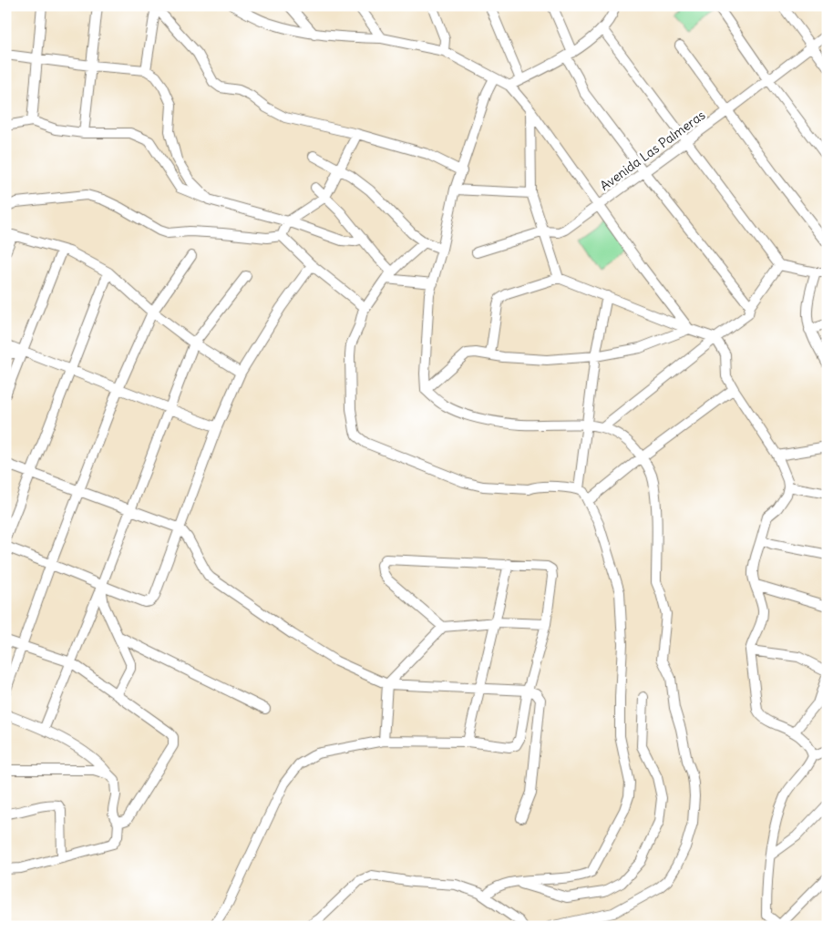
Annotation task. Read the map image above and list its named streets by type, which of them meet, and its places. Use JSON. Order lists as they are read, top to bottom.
{
  "streets": {
    "street": ["Avenida Las Palmeras"]
  }
}
